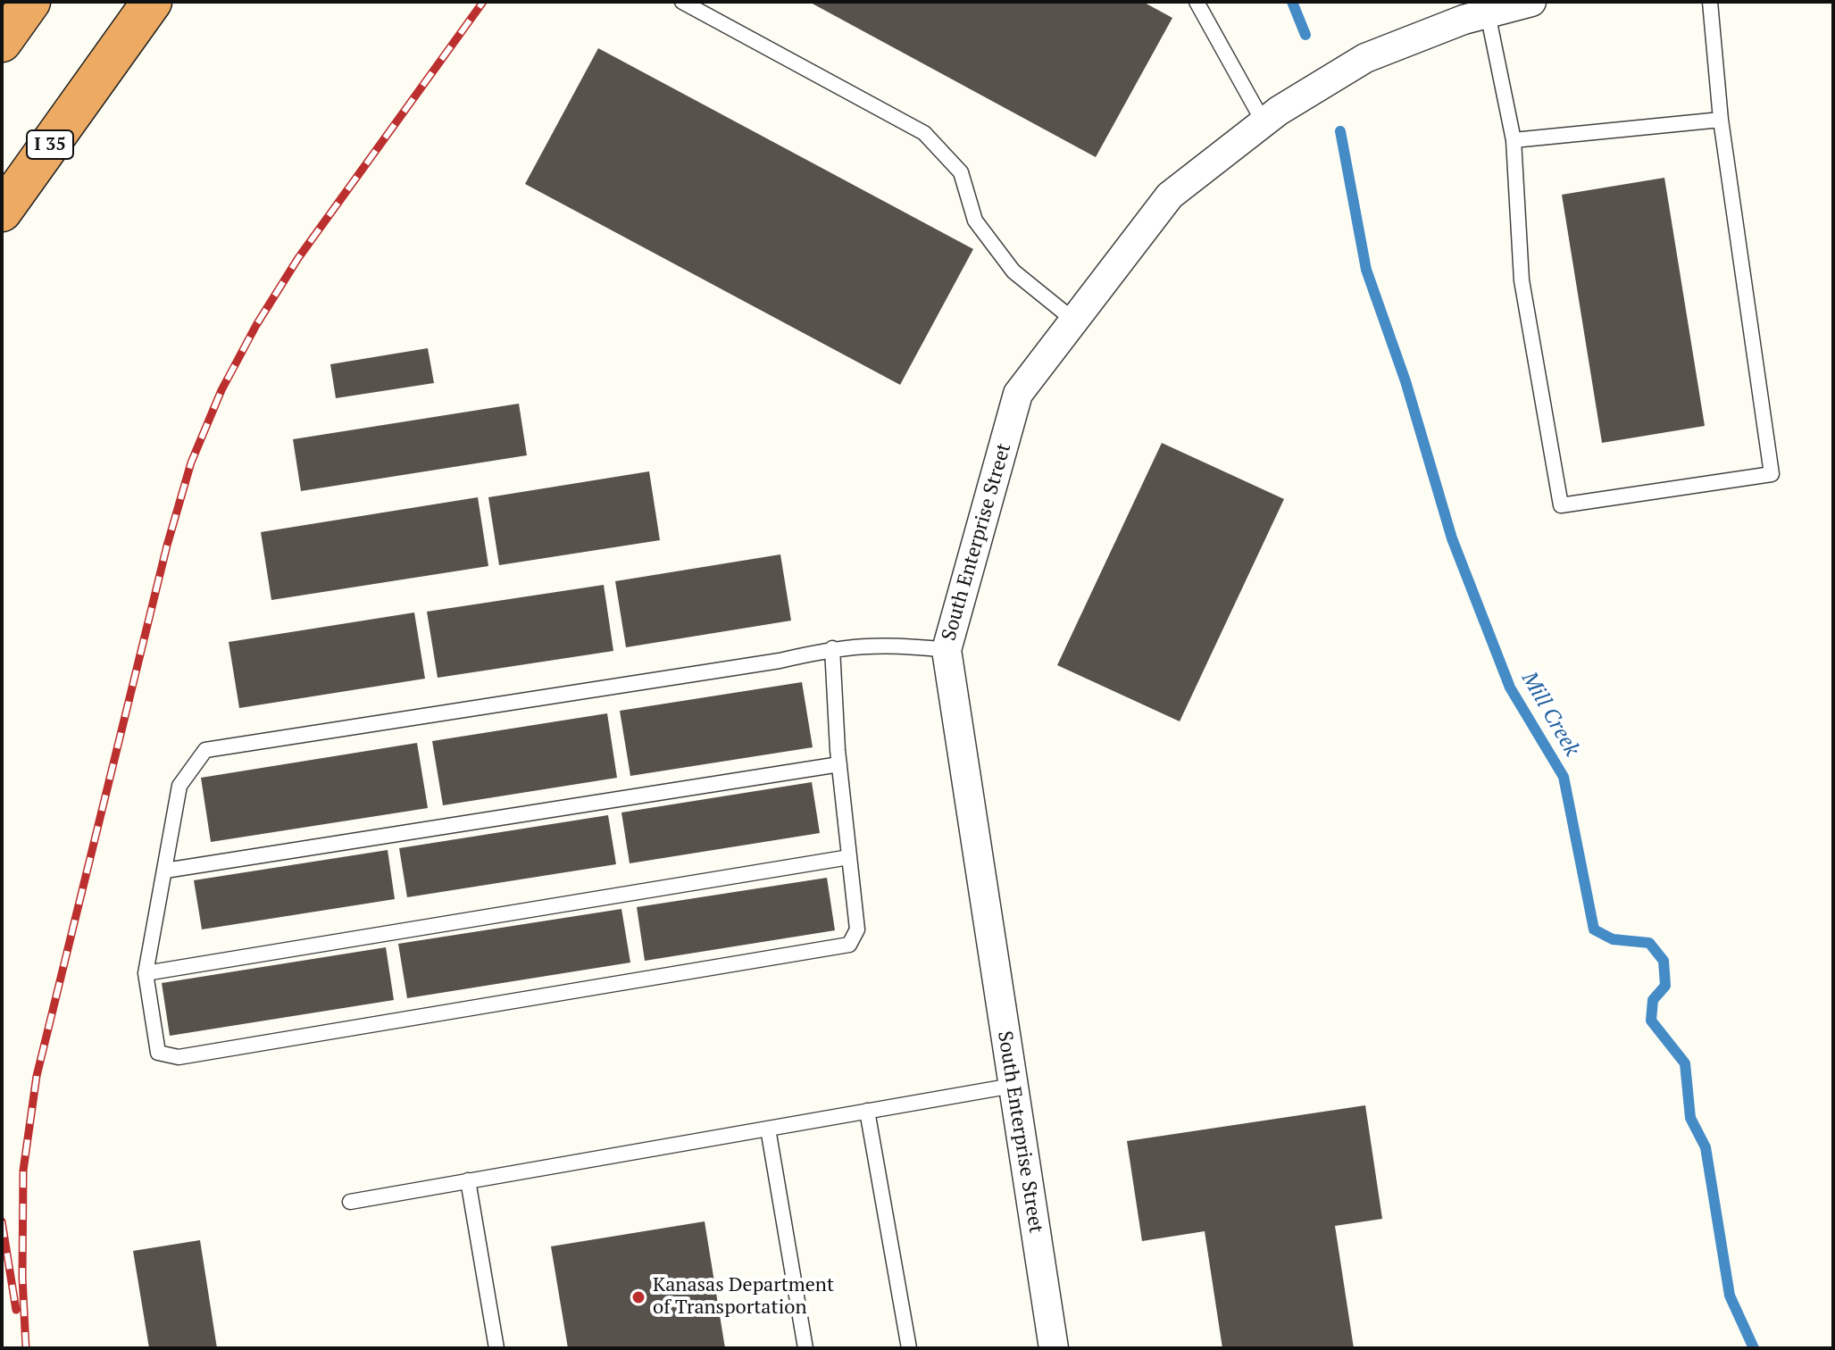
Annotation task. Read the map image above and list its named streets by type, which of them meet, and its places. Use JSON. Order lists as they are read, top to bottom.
{
  "streets": {
    "highway": ["I 35"],
    "street": ["South Enterprise Street"]
  },
  "water": ["Mill Creek"],
  "places": ["Kanasas Department of Transportation"]
}
